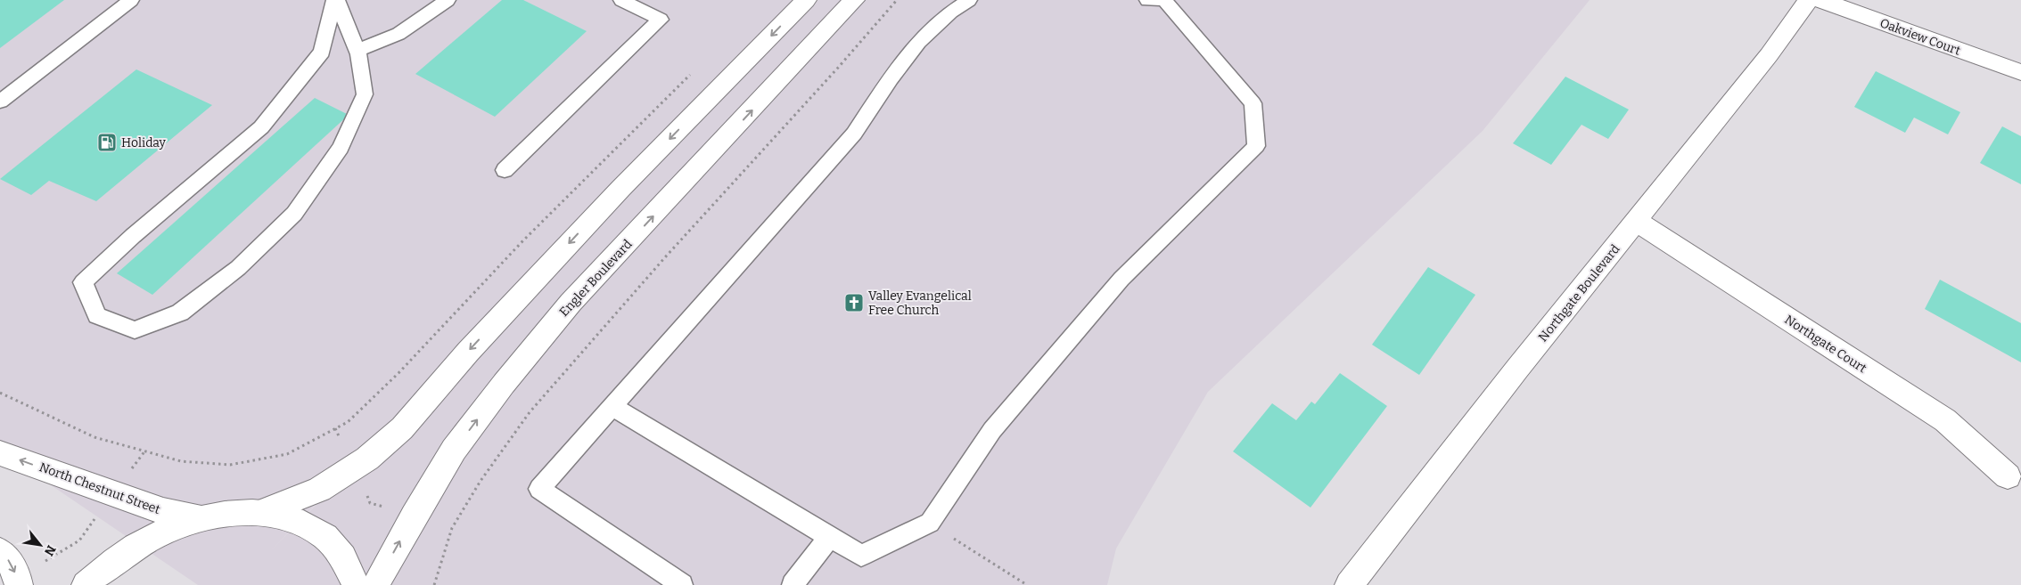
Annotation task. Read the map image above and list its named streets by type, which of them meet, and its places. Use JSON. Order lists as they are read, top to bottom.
{
  "streets": {
    "main road": [
      "Oakview Court",
      "Engler Boulevard",
      "Northgate Boulevard",
      "Northgate Court",
      "North Chestnut Street"
    ]
  },
  "crossings": [
    ["Northgate Boulevard", "Northgate Court"]
  ],
  "one_way": ["North Chestnut Street"],
  "places": {
    "fuel station": ["Holiday"],
    "church": ["Valley Evangelical Free Church"]
  },
  "north": "bottom right"
}
